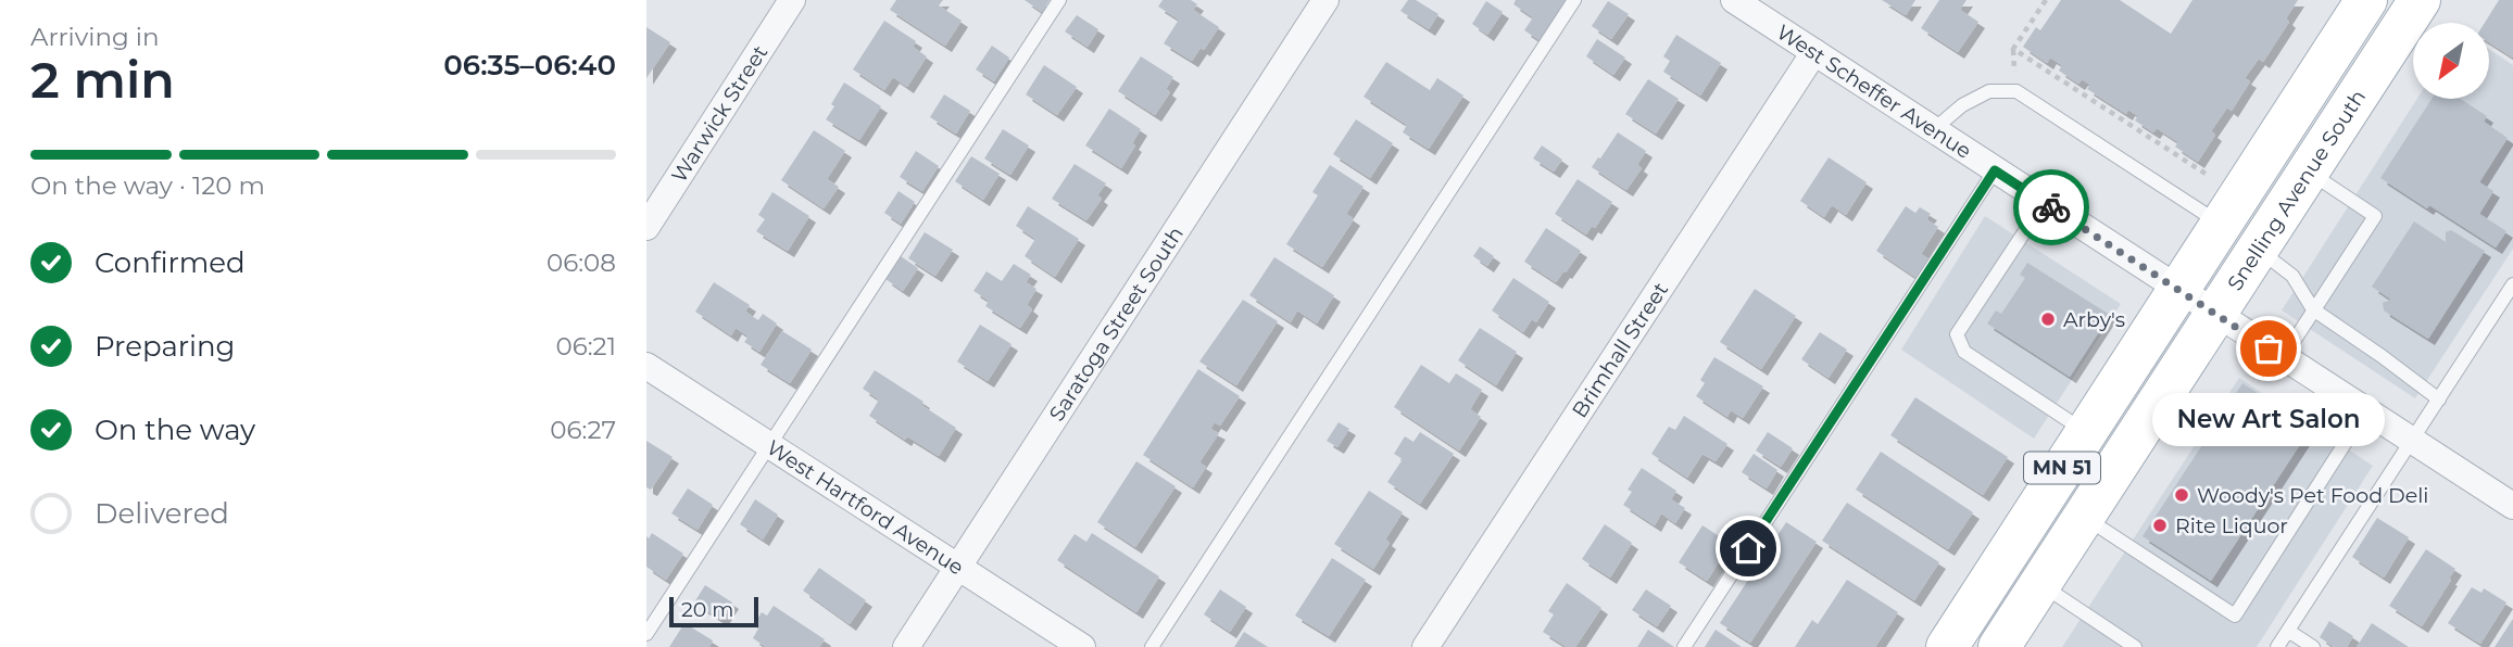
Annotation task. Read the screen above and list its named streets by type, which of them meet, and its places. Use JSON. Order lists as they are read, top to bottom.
{
  "streets": {
    "main road": ["Snelling Avenue South", "MN 51"],
    "street": [
      "West Scheffer Avenue",
      "Warwick Street",
      "Saratoga Street South",
      "Brimhall Street",
      "West Hartford Avenue"
    ]
  },
  "crossings": [
    ["West Scheffer Avenue", "Snelling Avenue South"],
    ["West Scheffer Avenue", "Brimhall Street"],
    ["Saratoga Street South", "West Hartford Avenue"]
  ],
  "places": [
    "Arby's",
    "New Art Salon",
    "Woody's Pet Food Deli",
    "Rite Liquor"
  ],
  "scale_bar": "20 m",
  "north": "bottom left",
  "page": {
    "heading": ["2 min", "Arriving in", "06:35–06:40"],
    "bar": "On the way · 120 m",
    "list": [
      ["Confirmed", "06:08"],
      ["Preparing", "06:21"],
      ["On the way", "06:27"],
      "Delivered"
    ],
    "bubble": "New Art Salon",
    "scale": "20 m"
  }
}
